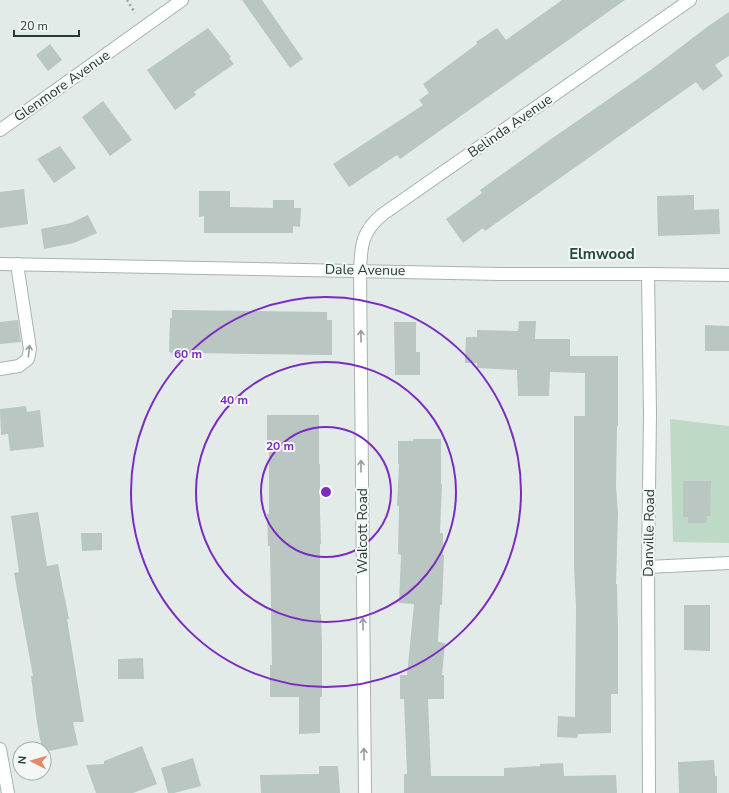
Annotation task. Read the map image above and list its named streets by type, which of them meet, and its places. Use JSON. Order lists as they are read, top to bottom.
{
  "streets": {
    "street": [
      "Glenmore Avenue",
      "Belinda Avenue",
      "Dale Avenue",
      "Walcott Road",
      "Danville Road"
    ]
  },
  "crossings": [
    ["Belinda Avenue", "Dale Avenue"],
    ["Belinda Avenue", "Walcott Road"],
    ["Dale Avenue", "Walcott Road"],
    ["Dale Avenue", "Danville Road"]
  ],
  "one_way": ["Walcott Road"],
  "districts": ["Elmwood"],
  "scale_bar": "20 m",
  "north": "left",
  "rings": ["60 m", "40 m", "20 m"]
}
